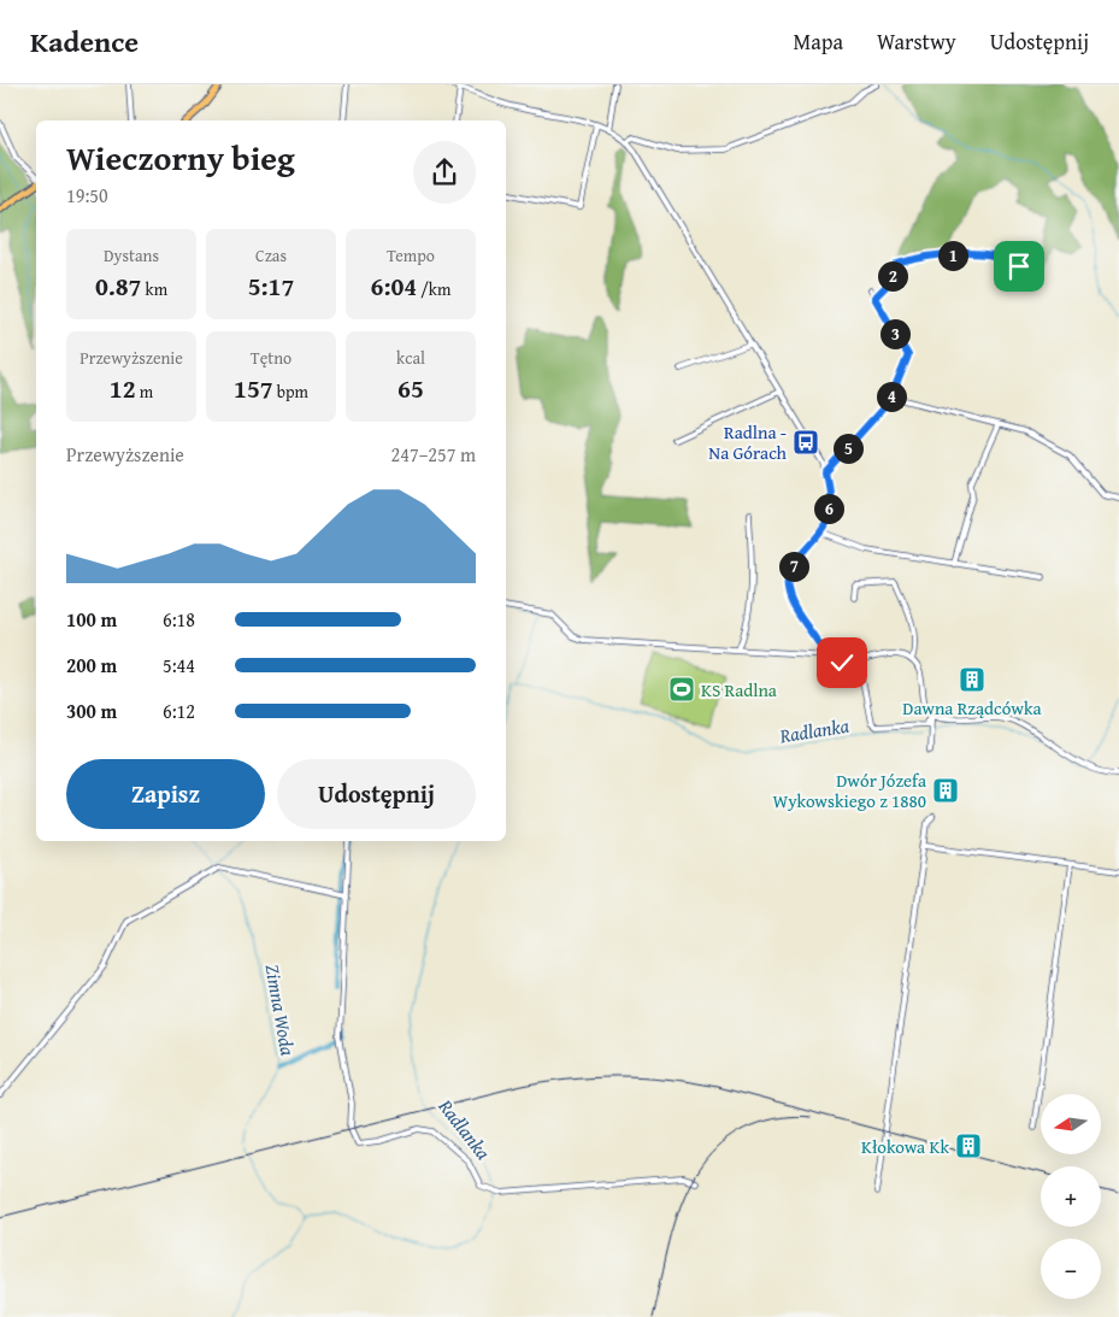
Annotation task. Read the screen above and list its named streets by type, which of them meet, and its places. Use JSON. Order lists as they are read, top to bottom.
{
  "water": ["Radlanka", "Zimna Woda"],
  "places": {
    "bus stop": ["Radlna - Na Górach"],
    "building": ["Dawna Rządcówka", "Dwór Józefa Wykowskiego z 1880", "Kłokowa Kk"],
    "sports": ["KS Radlna"]
  },
  "north": "left",
  "page": {
    "header": "Kadence",
    "nav": ["Mapa", "Warstwy", "Udostępnij"],
    "heading": ["Wieczorny bieg", "19:50"],
    "stats": [
      ["Dystans", "0.87 km"],
      ["Czas", "5:17"],
      ["Tempo", "6:04 /km"],
      ["Przewyższenie", "12 m"],
      ["Tętno", "157 bpm"],
      ["kcal", "65"]
    ],
    "pins": [
      "1",
      "2",
      "3",
      "4",
      "5",
      "6",
      "7"
    ],
    "chart": ["Przewyższenie", "247–257 m"],
    "list": [
      {
        "name": "100 m",
        "note": "6:18"
      },
      {
        "name": "200 m",
        "note": "5:44"
      },
      {
        "name": "300 m",
        "note": "6:12"
      }
    ],
    "buttons": ["Zapisz", "Udostępnij"],
    "map_buttons": ["+", "−"]
  }
}
